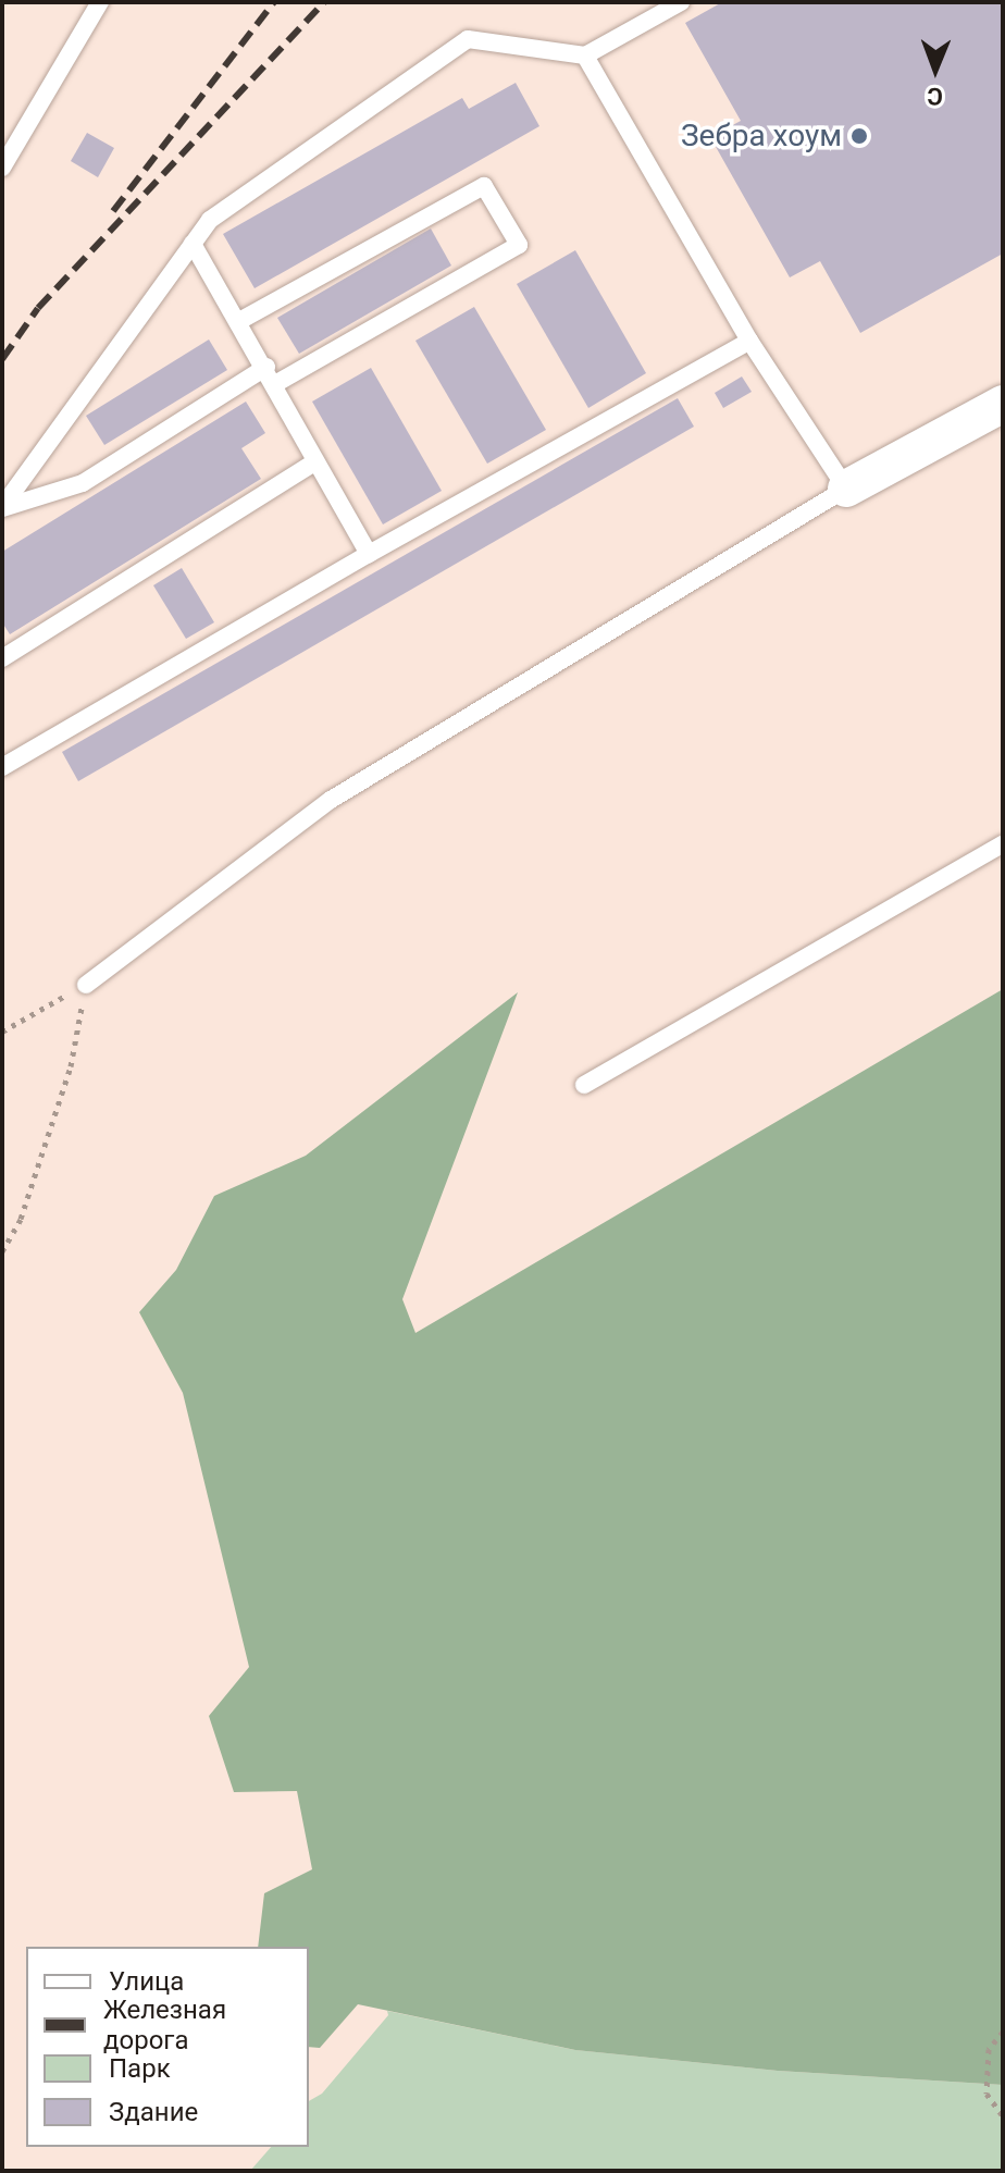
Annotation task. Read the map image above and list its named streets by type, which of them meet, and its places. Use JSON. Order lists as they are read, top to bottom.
{
  "places": ["Зебра хоум"],
  "legend": [
    "Улица",
    "Железная дорога",
    "Парк",
    "Здание"
  ],
  "north": "bottom"
}
